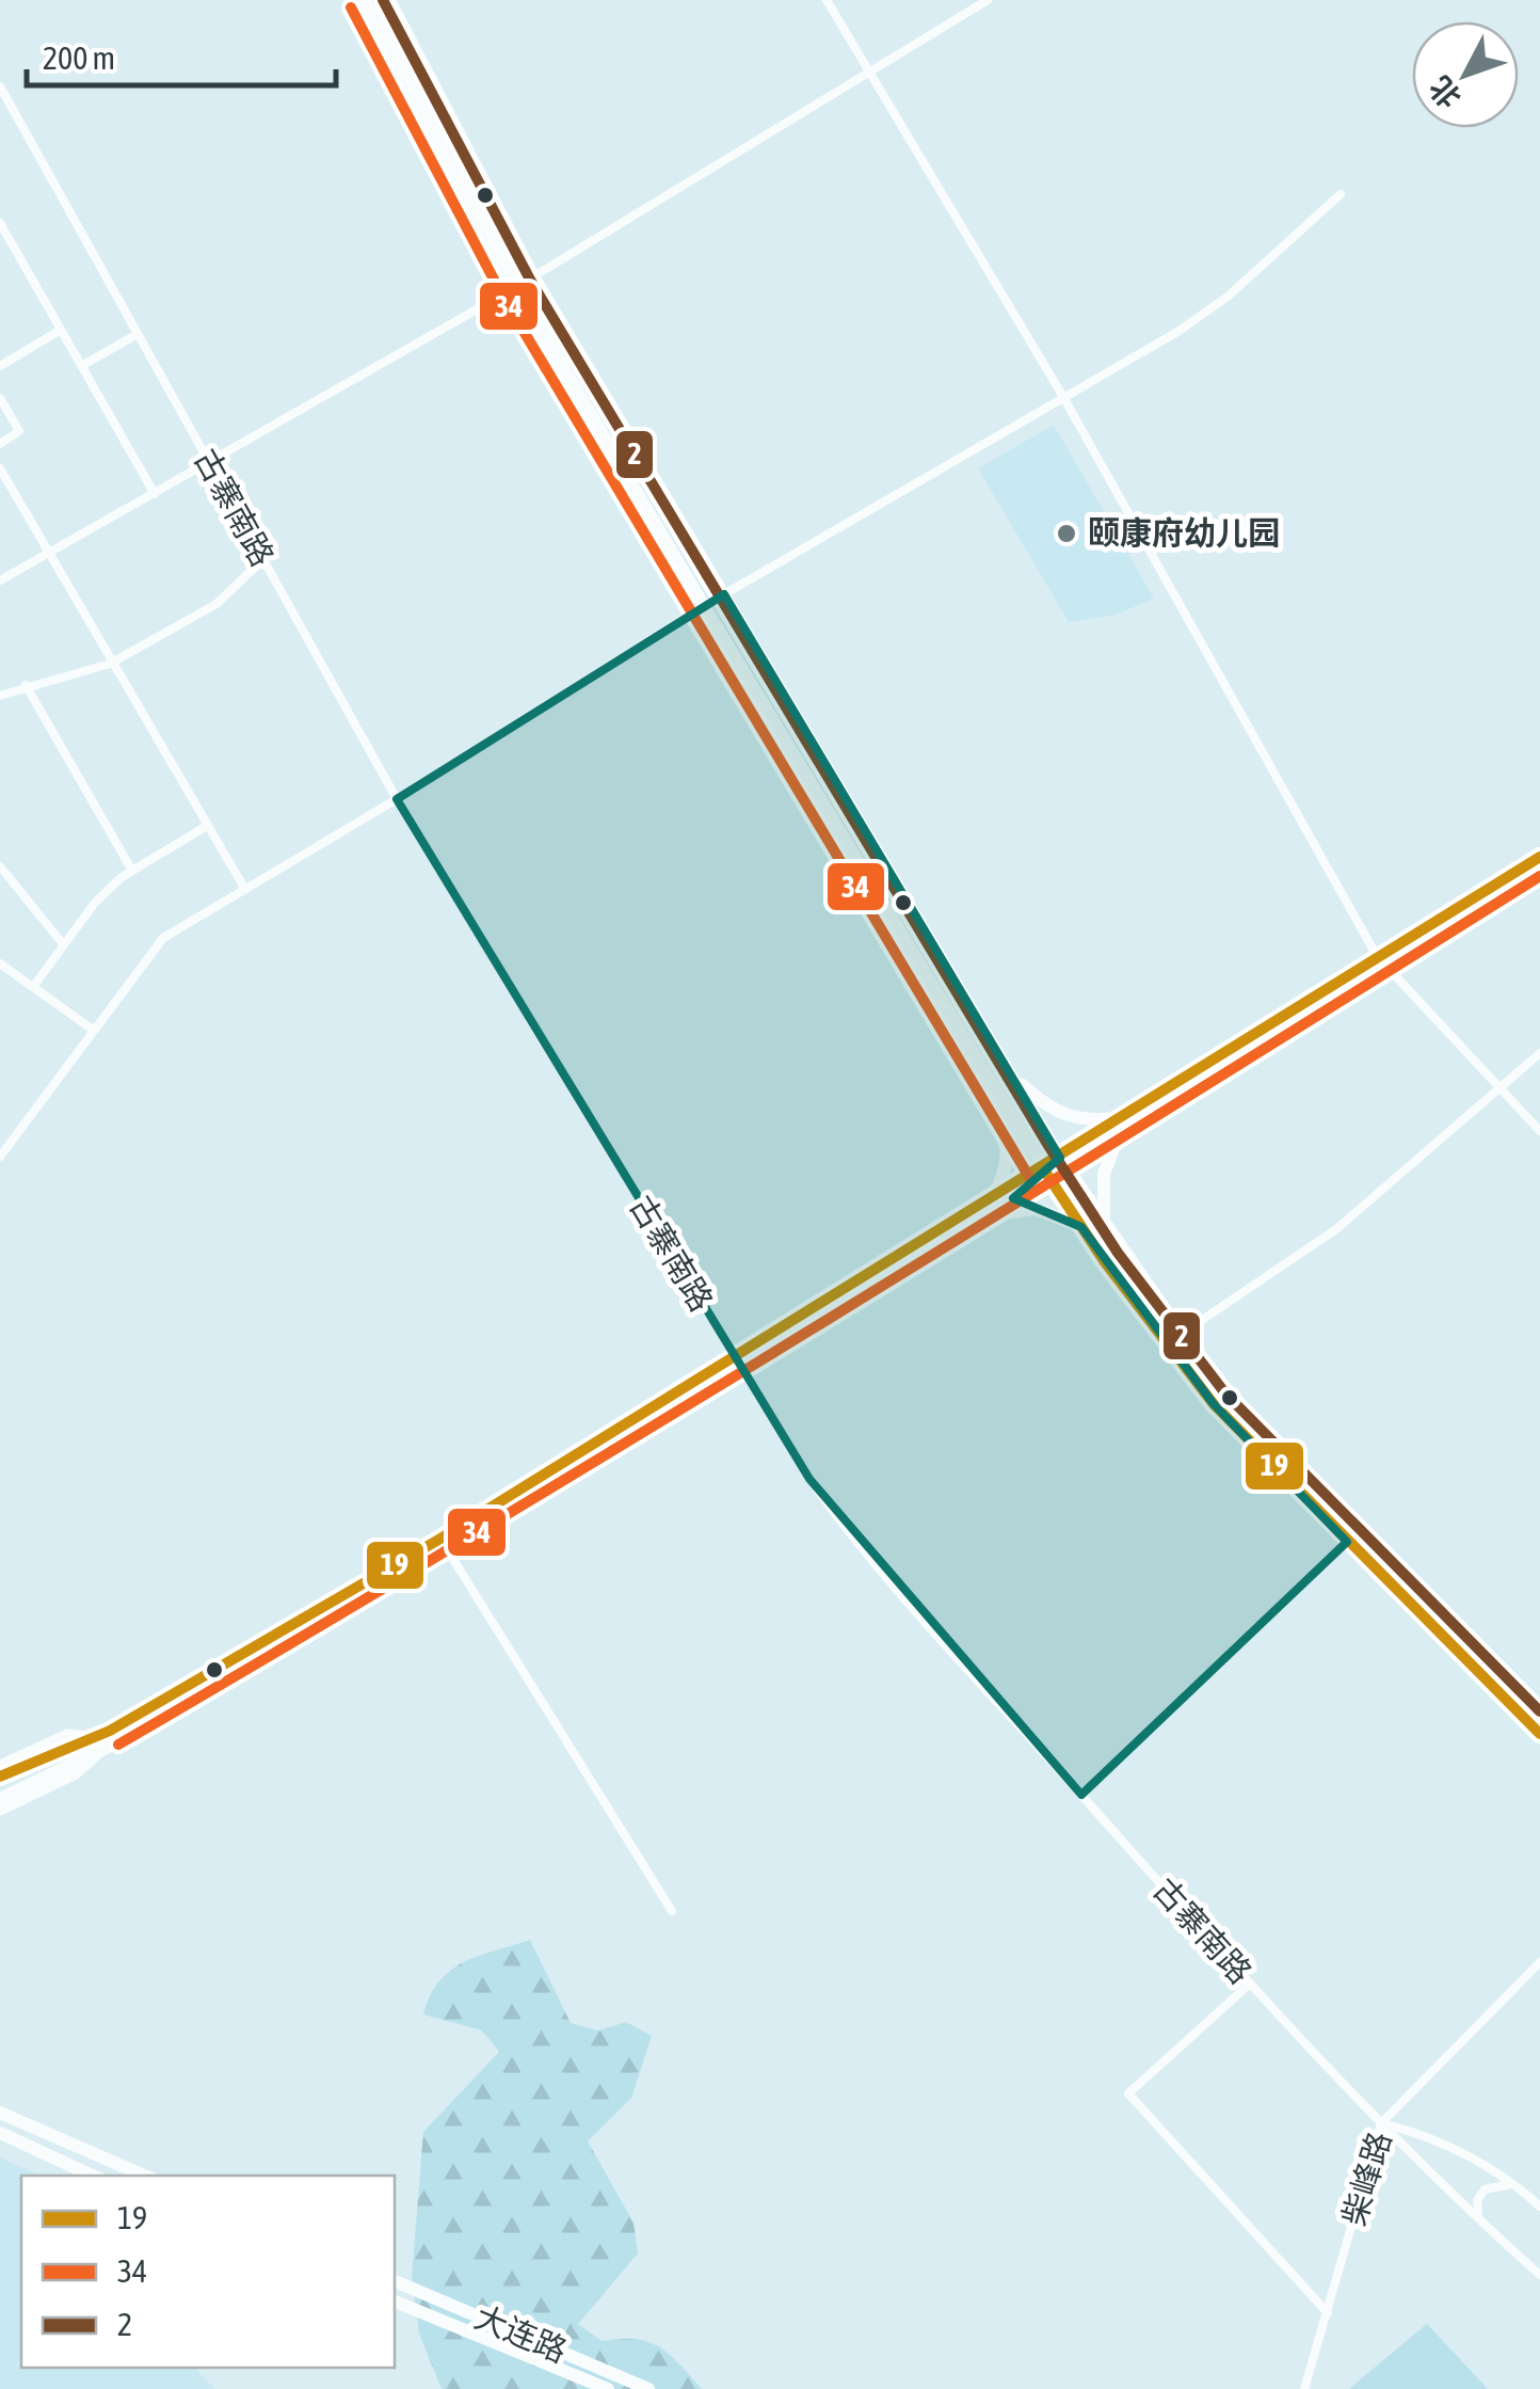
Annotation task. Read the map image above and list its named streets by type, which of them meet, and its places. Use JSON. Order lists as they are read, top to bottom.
{
  "streets": {
    "main road": ["大连路"],
    "street": ["古寨南路", "柴峰路"]
  },
  "crossings": [
    ["古寨南路", "柴峰路"]
  ],
  "places": ["颐康府幼儿园"],
  "lines": ["transit line 2", "transit line 34", "transit line 19"],
  "legend": ["19", "34", "2"],
  "scale_bar": "200 m",
  "north": "bottom left"
}
